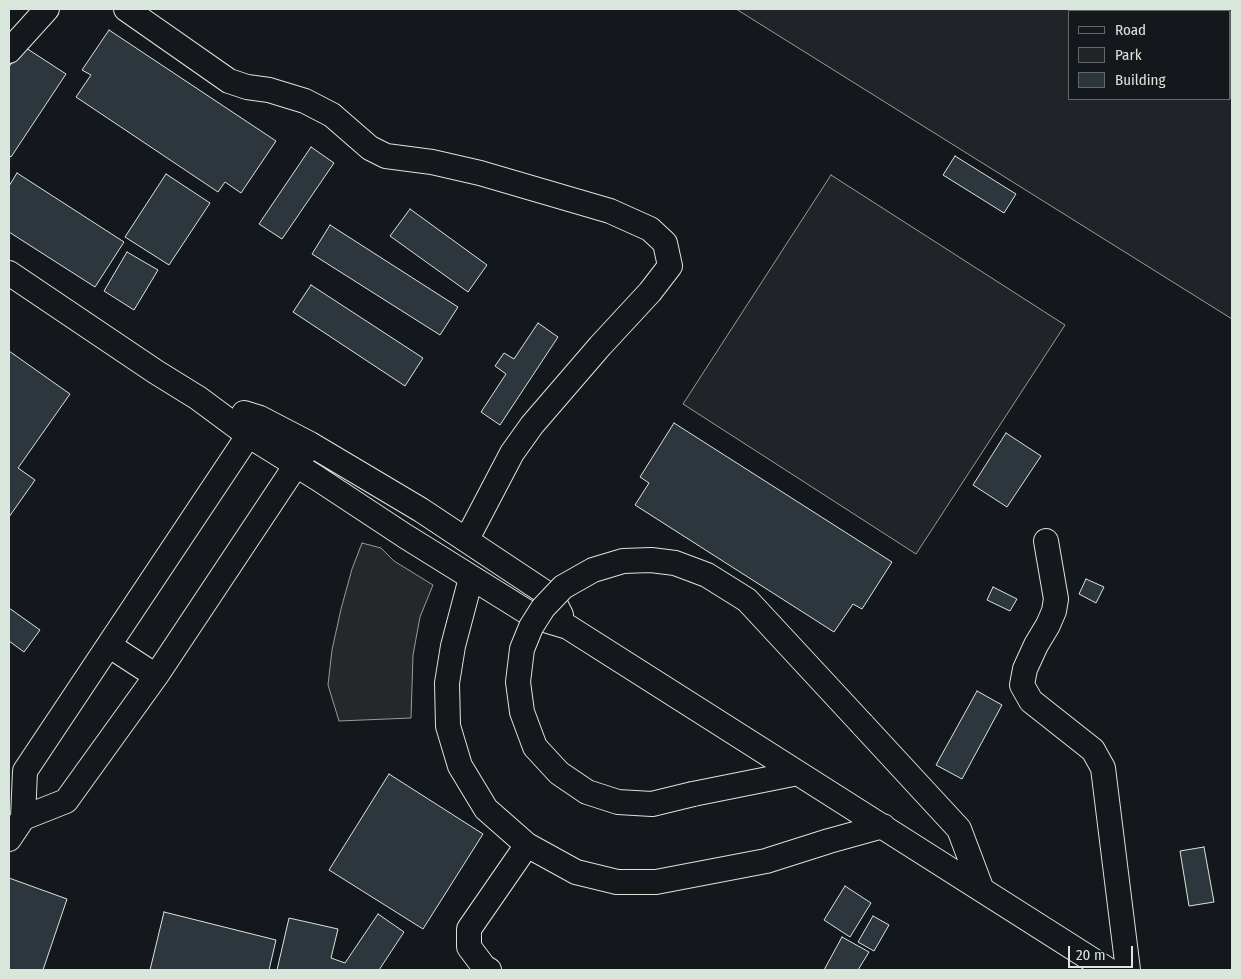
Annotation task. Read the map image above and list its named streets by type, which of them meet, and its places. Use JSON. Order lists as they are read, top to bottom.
{
  "legend": ["Road", "Park", "Building"],
  "scale_bar": "20 m"
}
